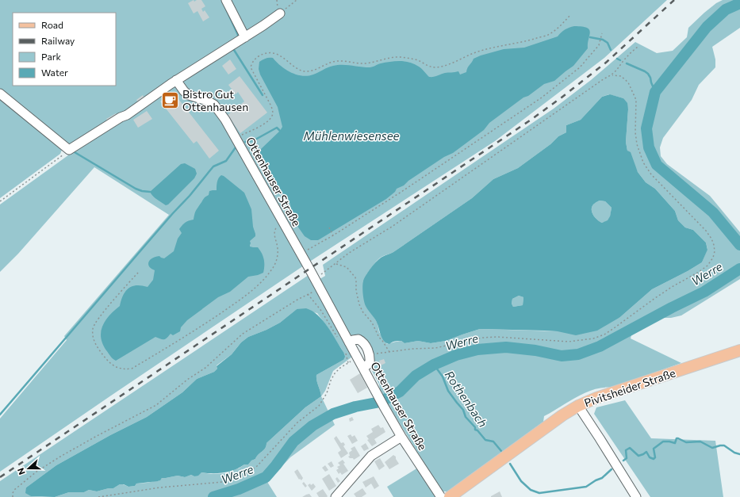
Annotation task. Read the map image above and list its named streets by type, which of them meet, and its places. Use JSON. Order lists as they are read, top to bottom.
{
  "streets": {
    "main road": ["Pivitsheider Straße"],
    "street": ["Ottenhauser Straße"]
  },
  "water": ["Mühlenwiesensee", "Werre", "Rothenbach"],
  "places": {
    "cafe": ["Bistro Gut Ottenhausen"]
  },
  "legend": [
    "Road",
    "Railway",
    "Park",
    "Water"
  ],
  "north": "left"
}
